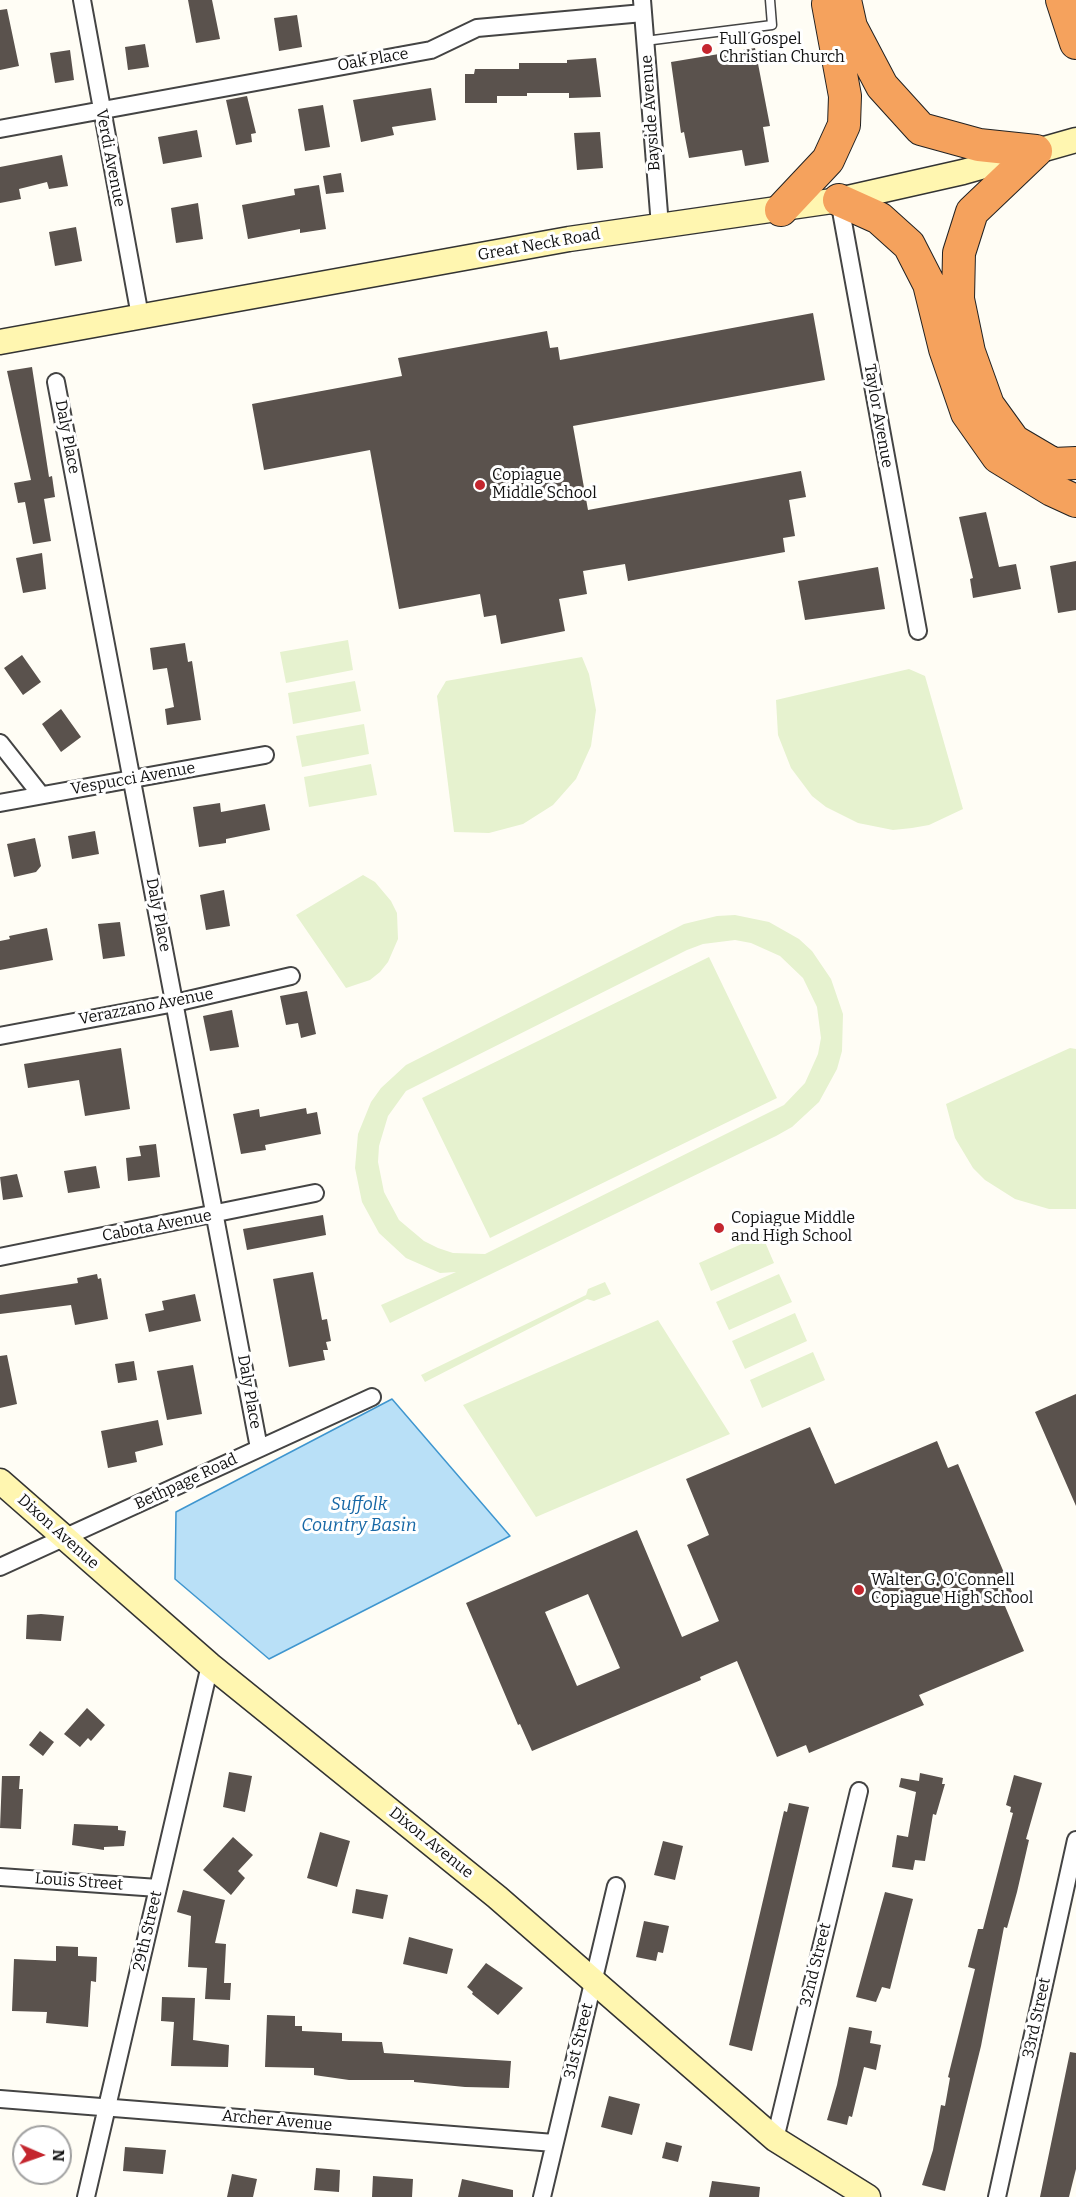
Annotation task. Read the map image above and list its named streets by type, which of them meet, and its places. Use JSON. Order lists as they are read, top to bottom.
{
  "streets": {
    "main road": ["Great Neck Road", "Dixon Avenue"],
    "street": [
      "Oak Place",
      "Bayside Avenue",
      "Verdi Avenue",
      "Taylor Avenue",
      "Daly Place",
      "Vespucci Avenue",
      "Verazzano Avenue",
      "Cabota Avenue",
      "Bethpage Road",
      "Louis Street",
      "29th Street",
      "32nd Street",
      "33rd Street",
      "31st Street",
      "Archer Avenue"
    ]
  },
  "crossings": [
    ["Oak Place", "Bayside Avenue"],
    ["Oak Place", "Verdi Avenue"],
    ["Bayside Avenue", "Great Neck Road"],
    ["Verdi Avenue", "Great Neck Road"],
    ["Great Neck Road", "Taylor Avenue"],
    ["Daly Place", "Vespucci Avenue"],
    ["Daly Place", "Verazzano Avenue"],
    ["Daly Place", "Cabota Avenue"],
    ["Daly Place", "Bethpage Road"],
    ["Bethpage Road", "Dixon Avenue"],
    ["Dixon Avenue", "29th Street"],
    ["Dixon Avenue", "32nd Street"],
    ["Dixon Avenue", "31st Street"],
    ["Louis Street", "29th Street"],
    ["29th Street", "Archer Avenue"],
    ["31st Street", "Archer Avenue"]
  ],
  "water": ["Suffolk Country Basin"],
  "places": [
    "Full Gospel Christian Church",
    "Copiague Middle School",
    "Copiague Middle and High School",
    "Walter G. O'Connell Copiague High School"
  ],
  "north": "right"
}
